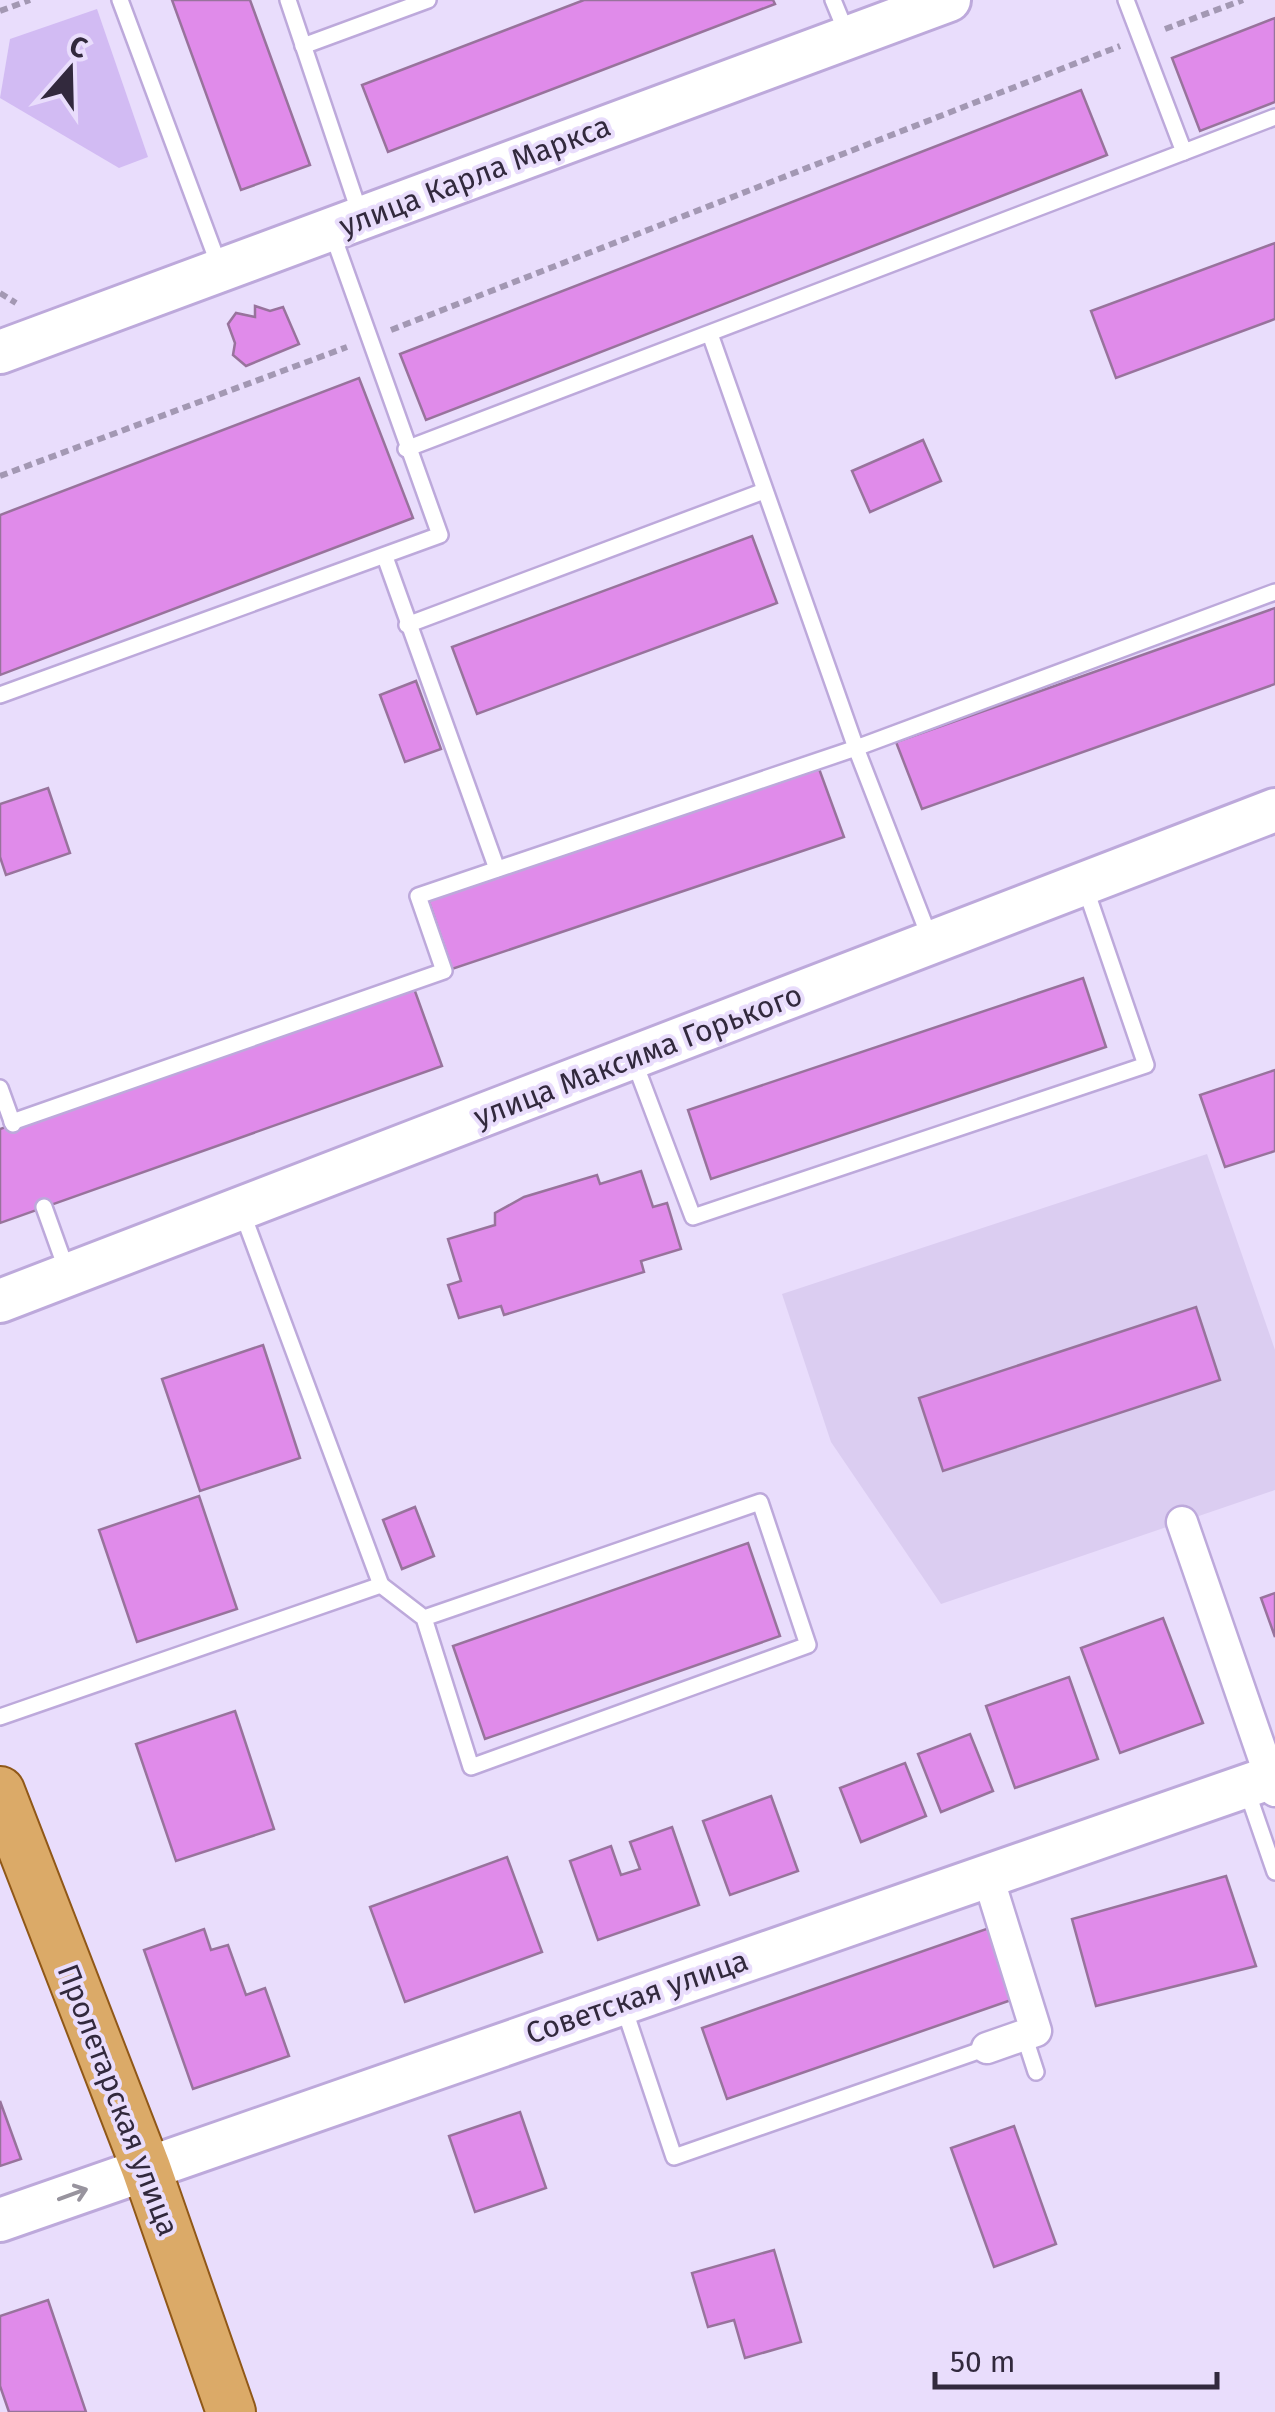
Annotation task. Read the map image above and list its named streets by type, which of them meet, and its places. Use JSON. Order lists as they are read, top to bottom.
{
  "streets": {
    "main road": ["Пролетарская улица"],
    "street": ["улица Карла Маркса", "улица Максима Горького", "Советская улица"]
  },
  "crossings": [
    ["Советская улица", "Пролетарская улица"]
  ],
  "scale_bar": "50 m",
  "north": "top"
}
